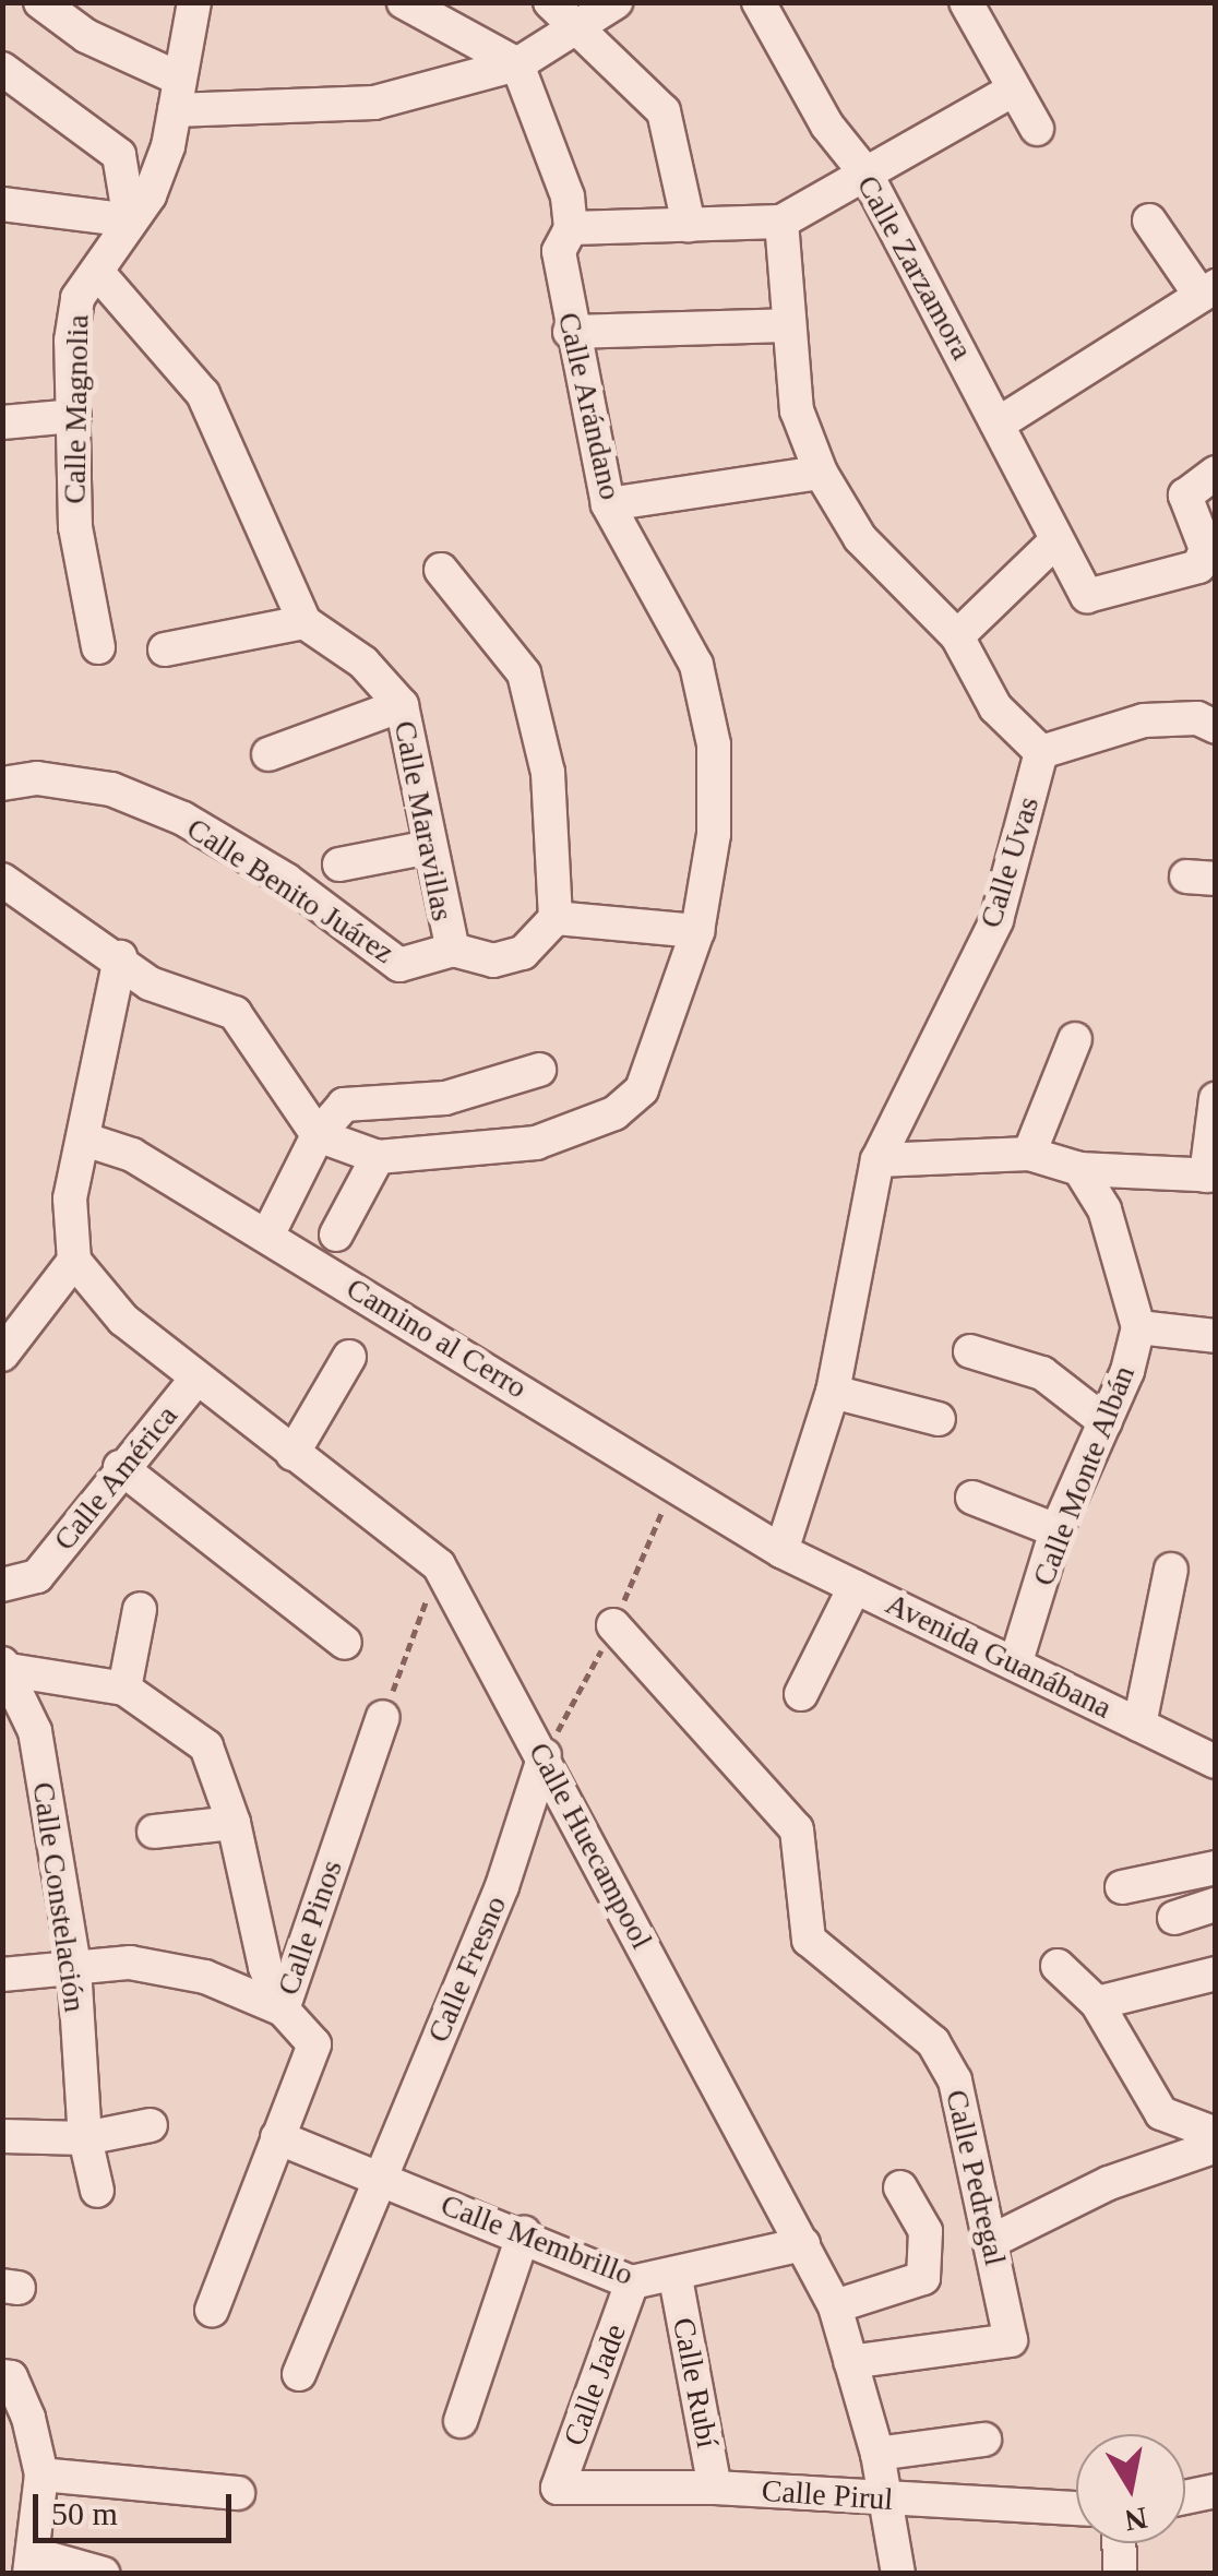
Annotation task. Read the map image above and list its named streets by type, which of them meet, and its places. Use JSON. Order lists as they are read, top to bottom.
{
  "streets": {
    "street": [
      "Calle Zarzamora",
      "Calle Arándano",
      "Calle Magnolia",
      "Calle Maravillas",
      "Calle Uvas",
      "Calle Benito Juárez",
      "Camino al Cerro",
      "Calle Monte Albán",
      "Calle América",
      "Avenida Guanábana",
      "Calle Huecampool",
      "Calle Constelación",
      "Calle Pinos",
      "Calle Fresno",
      "Calle Pedregal",
      "Calle Membrillo",
      "Calle Rubí",
      "Calle Jade",
      "Calle Pirul"
    ]
  },
  "crossings": [
    ["Calle Maravillas", "Calle Benito Juárez"],
    ["Calle Uvas", "Camino al Cerro"],
    ["Calle Uvas", "Avenida Guanábana"],
    ["Camino al Cerro", "Avenida Guanábana"],
    ["Calle Monte Albán", "Avenida Guanábana"],
    ["Calle América", "Calle Huecampool"],
    ["Calle Huecampool", "Calle Fresno"],
    ["Calle Huecampool", "Calle Pedregal"],
    ["Calle Huecampool", "Calle Membrillo"],
    ["Calle Huecampool", "Calle Pirul"],
    ["Calle Pinos", "Calle Membrillo"],
    ["Calle Fresno", "Calle Membrillo"],
    ["Calle Membrillo", "Calle Rubí"],
    ["Calle Membrillo", "Calle Jade"],
    ["Calle Rubí", "Calle Pirul"],
    ["Calle Jade", "Calle Pirul"]
  ],
  "scale_bar": "50 m",
  "north": "bottom"
}
